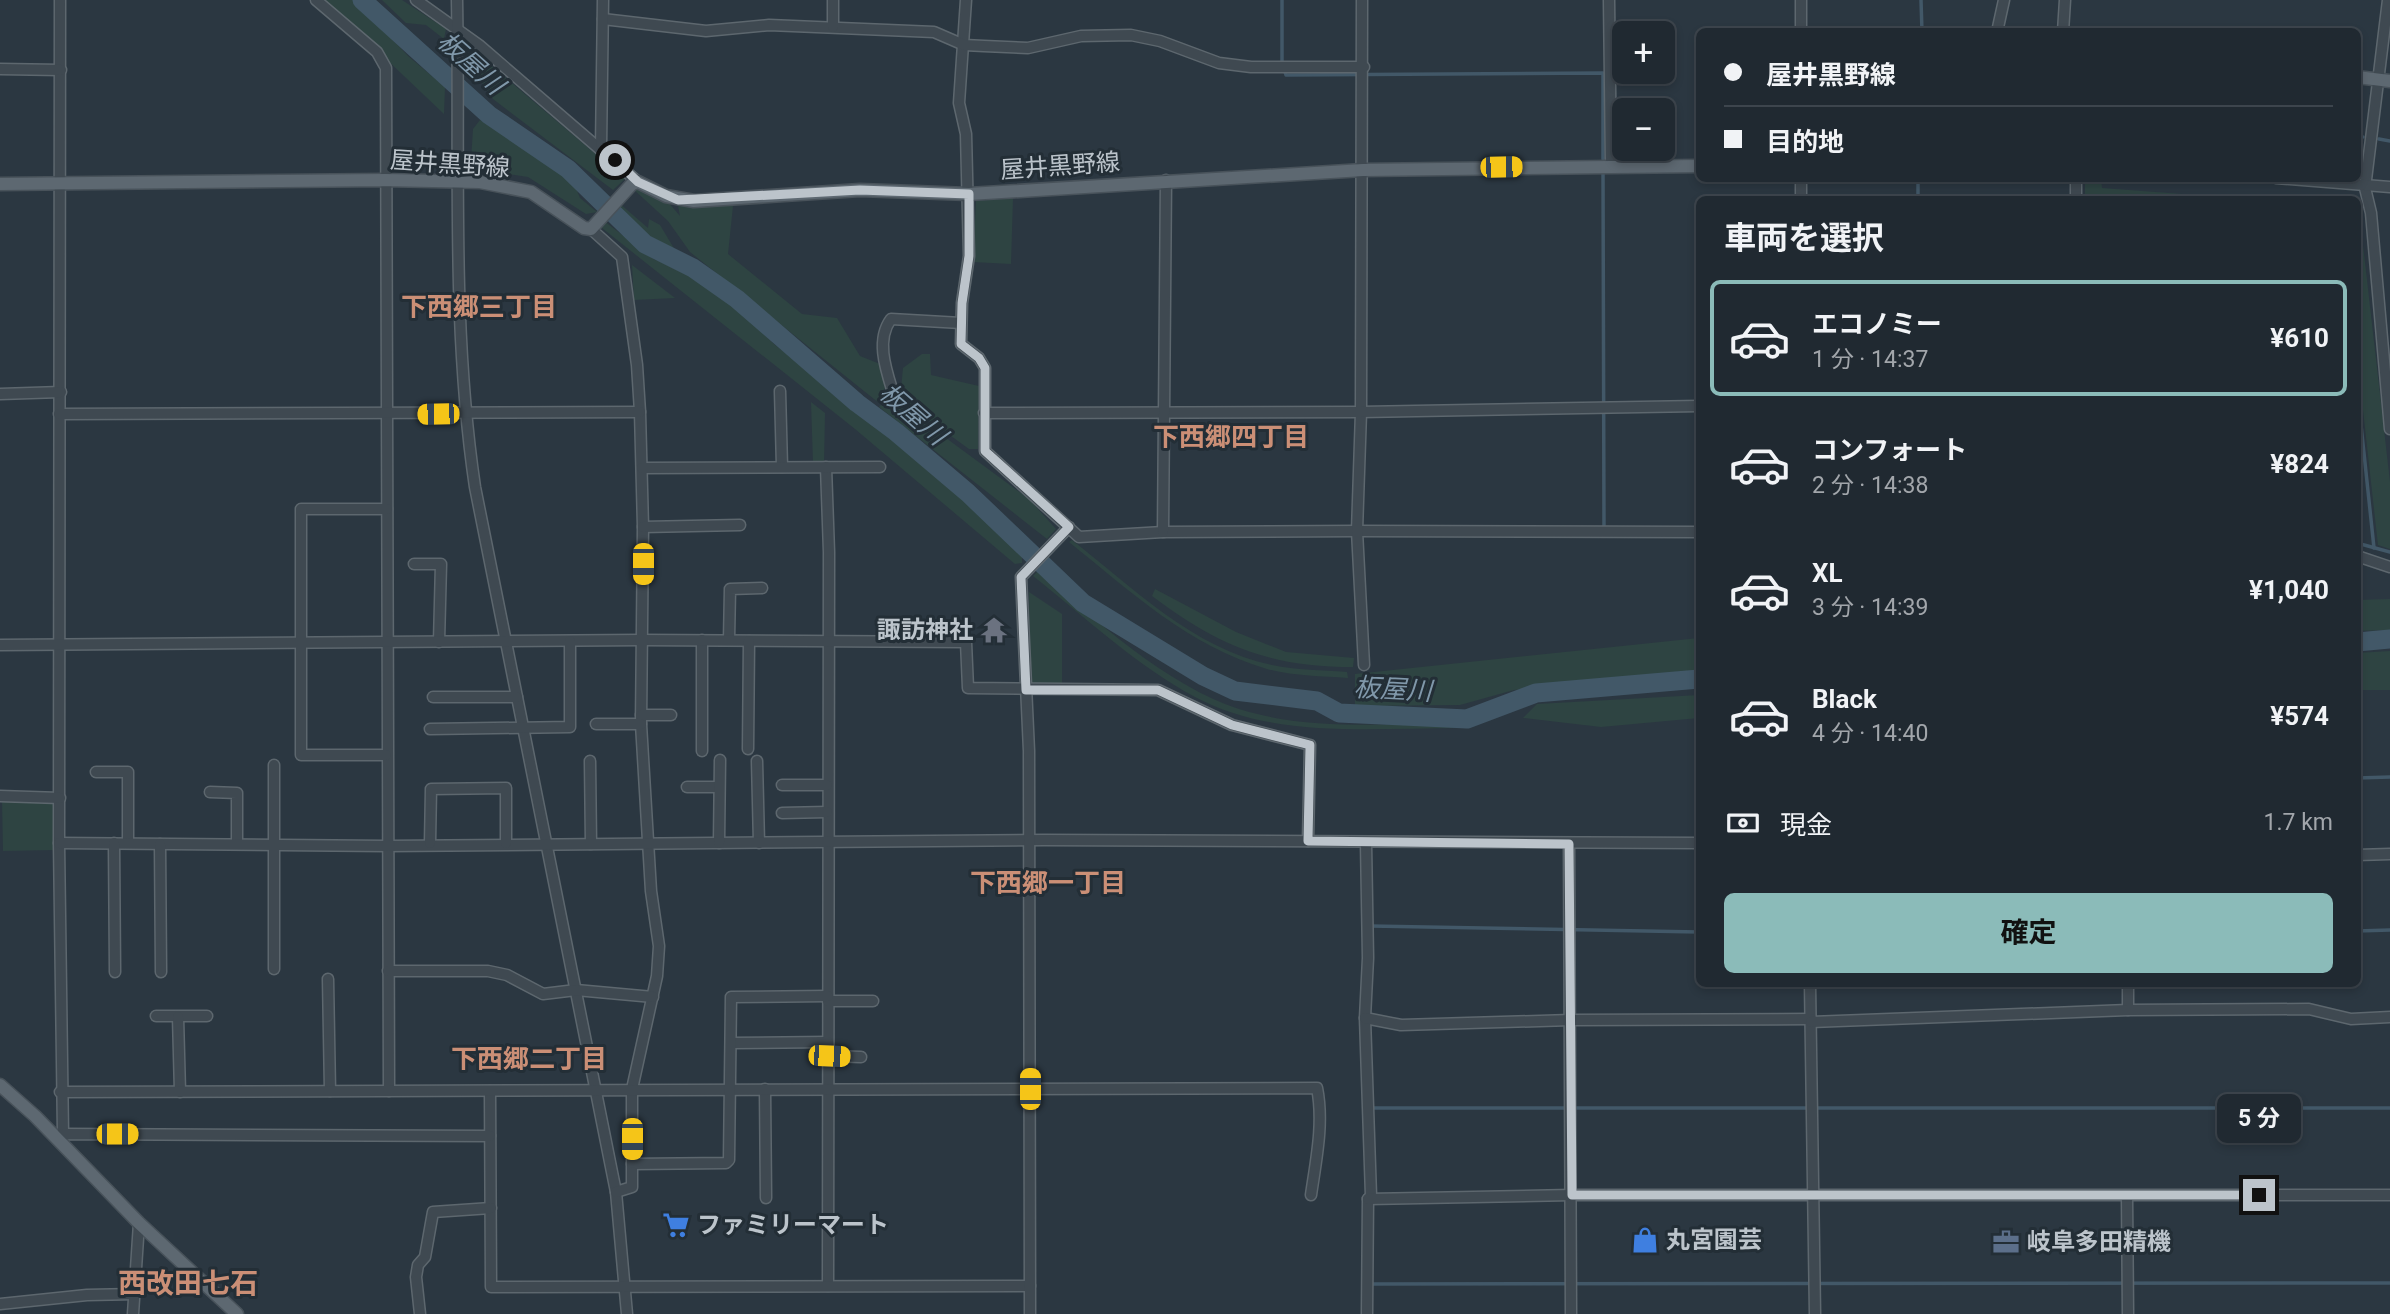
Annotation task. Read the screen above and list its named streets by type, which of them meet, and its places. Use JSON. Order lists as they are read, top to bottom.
{
  "streets": {
    "main road": ["屋井黒野線"]
  },
  "districts": [
    "下西郷三丁目",
    "下西郷四丁目",
    "下西郷一丁目",
    "下西郷二丁目",
    "西改田七石"
  ],
  "water": ["板屋川"],
  "places": {
    "temple": ["諏訪神社"],
    "supermarket": ["ファミリーマート"],
    "shop": ["丸宮園芸"],
    "office": ["岐阜多田精機"]
  },
  "page": {
    "map_buttons": ["+", "−"],
    "banner": ["屋井黒野線", "目的地"],
    "heading": "車両を選択",
    "list": [
      {
        "name": "エコノミー",
        "note": "1 分 · 14:37",
        "value": "¥610"
      },
      {
        "name": "コンフォート",
        "note": "2 分 · 14:38",
        "value": "¥824"
      },
      {
        "name": "XL",
        "note": "3 分 · 14:39",
        "value": "¥1,040"
      },
      {
        "name": "Black",
        "note": "4 分 · 14:40",
        "value": "¥574"
      }
    ],
    "pay": ["現金", "1.7 km"],
    "buttons": "確定",
    "bubble": "5 分"
  }
}
